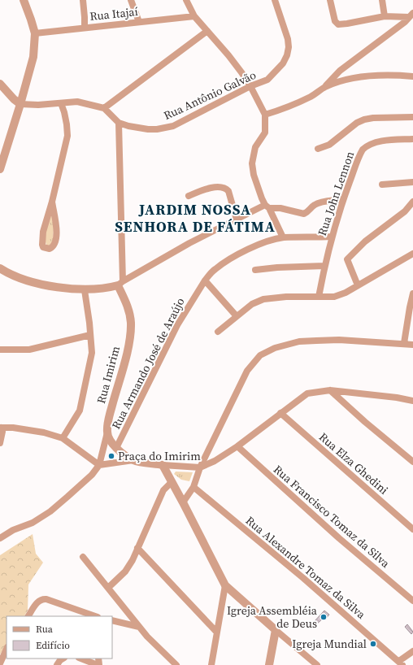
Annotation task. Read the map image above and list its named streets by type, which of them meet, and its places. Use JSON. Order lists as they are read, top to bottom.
{
  "streets": {
    "street": [
      "Rua Itajaí",
      "Rua Antônio Galvão",
      "Rua John Lennon",
      "Rua Armando José de Araújo",
      "Rua Imirim",
      "Rua Elza Ghedini",
      "Rua Francisco Tomaz da Silva",
      "Rua Alexandre Tomaz da Silva"
    ]
  },
  "crossings": [
    ["Rua John Lennon", "Rua Armando José de Araújo"]
  ],
  "districts": ["JARDIM NOSSA SENHORA DE FÁTIMA"],
  "places": ["Praça do Imirim", "Igreja Assembléia de Deus", "Igreja Mundial"],
  "legend": ["Rua", "Edifício"]
}
